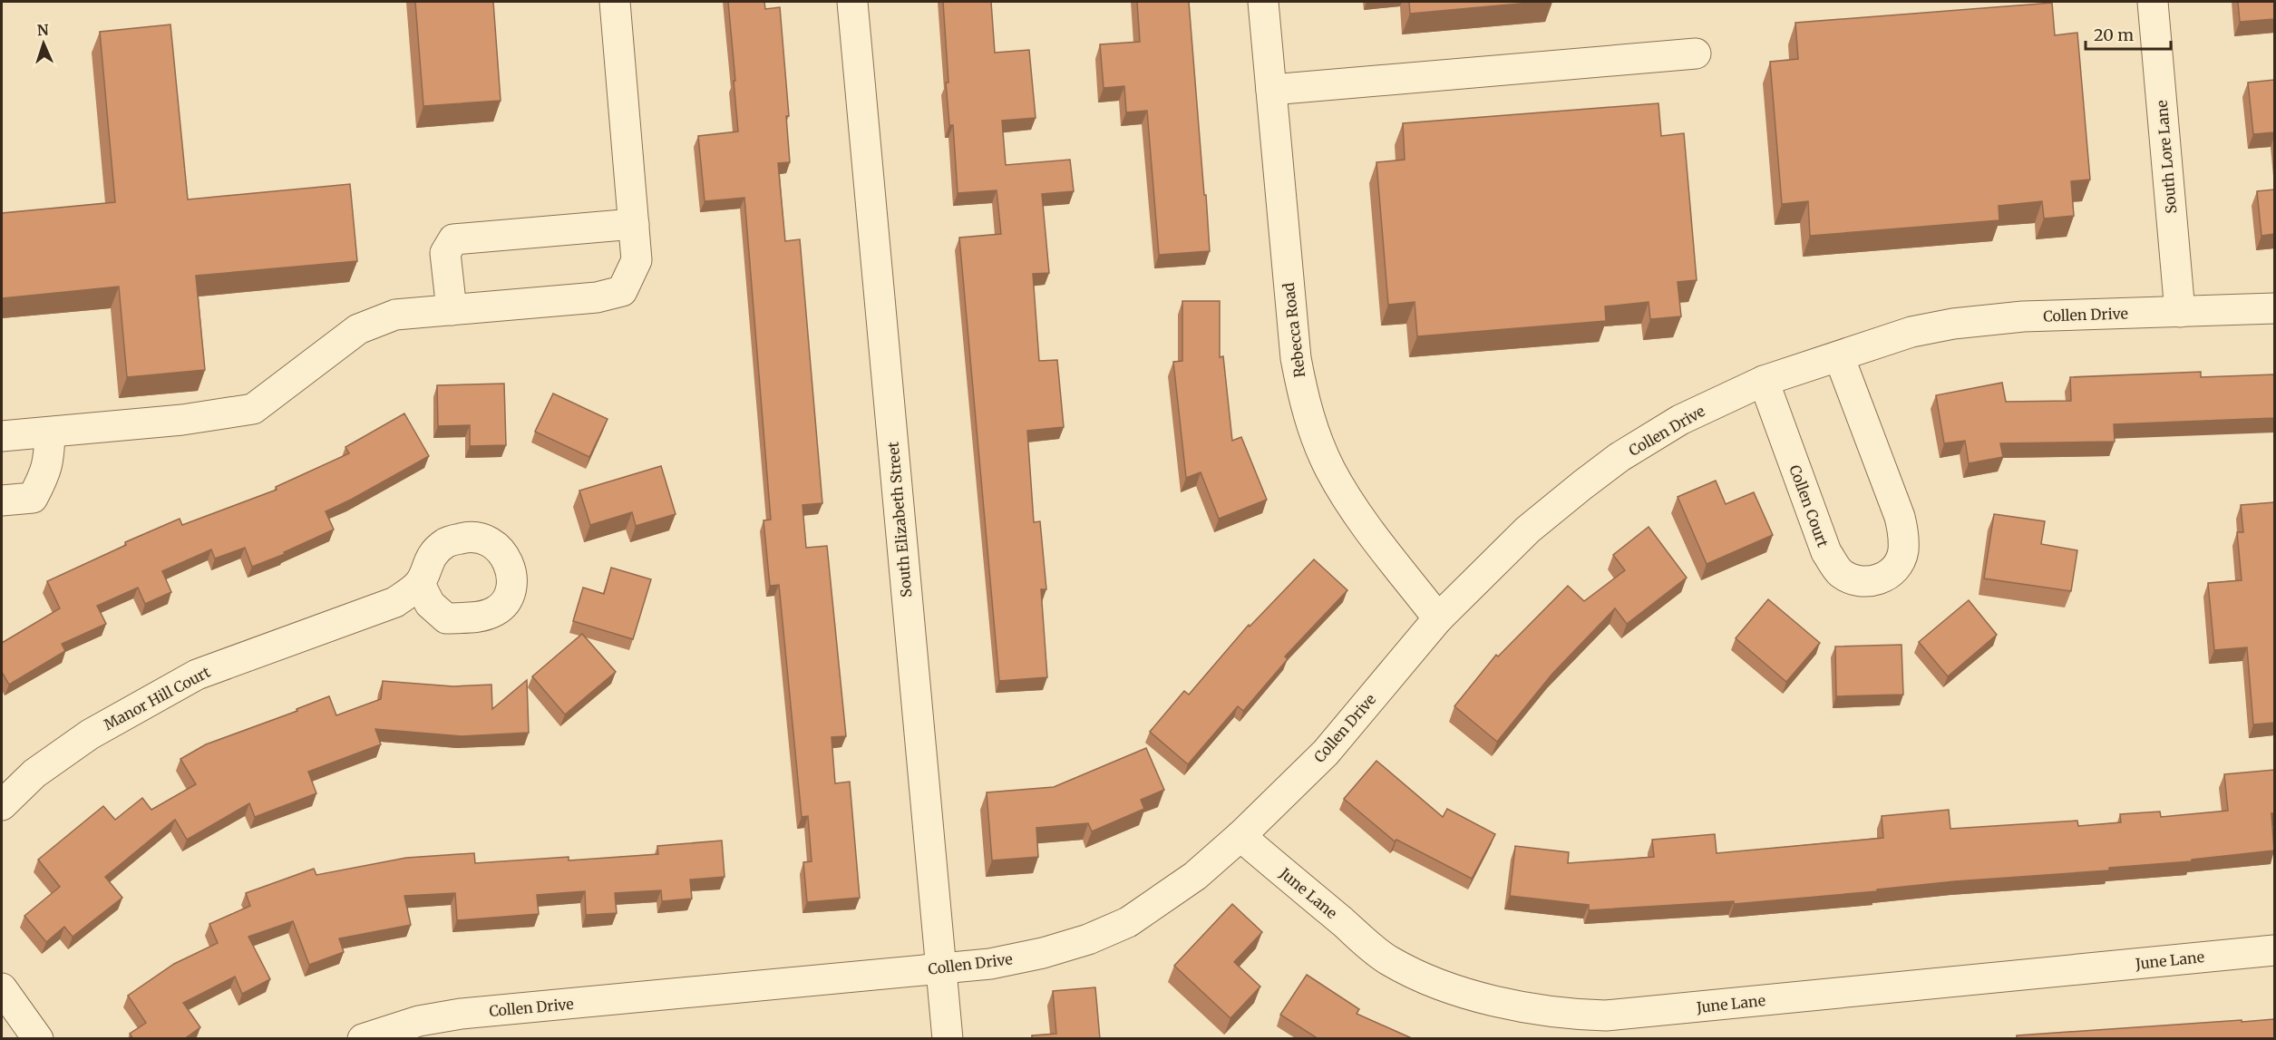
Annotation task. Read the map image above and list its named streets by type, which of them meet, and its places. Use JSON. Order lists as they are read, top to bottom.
{
  "streets": {
    "street": [
      "South Lore Lane",
      "Collen Drive",
      "Rebecca Road",
      "Collen Court",
      "South Elizabeth Street",
      "Manor Hill Court",
      "June Lane"
    ]
  },
  "crossings": [
    ["South Lore Lane", "Collen Drive"],
    ["Collen Drive", "Rebecca Road"],
    ["Collen Drive", "Collen Court"],
    ["Collen Drive", "South Elizabeth Street"],
    ["Collen Drive", "June Lane"]
  ],
  "scale_bar": "20 m",
  "north": "top"
}
